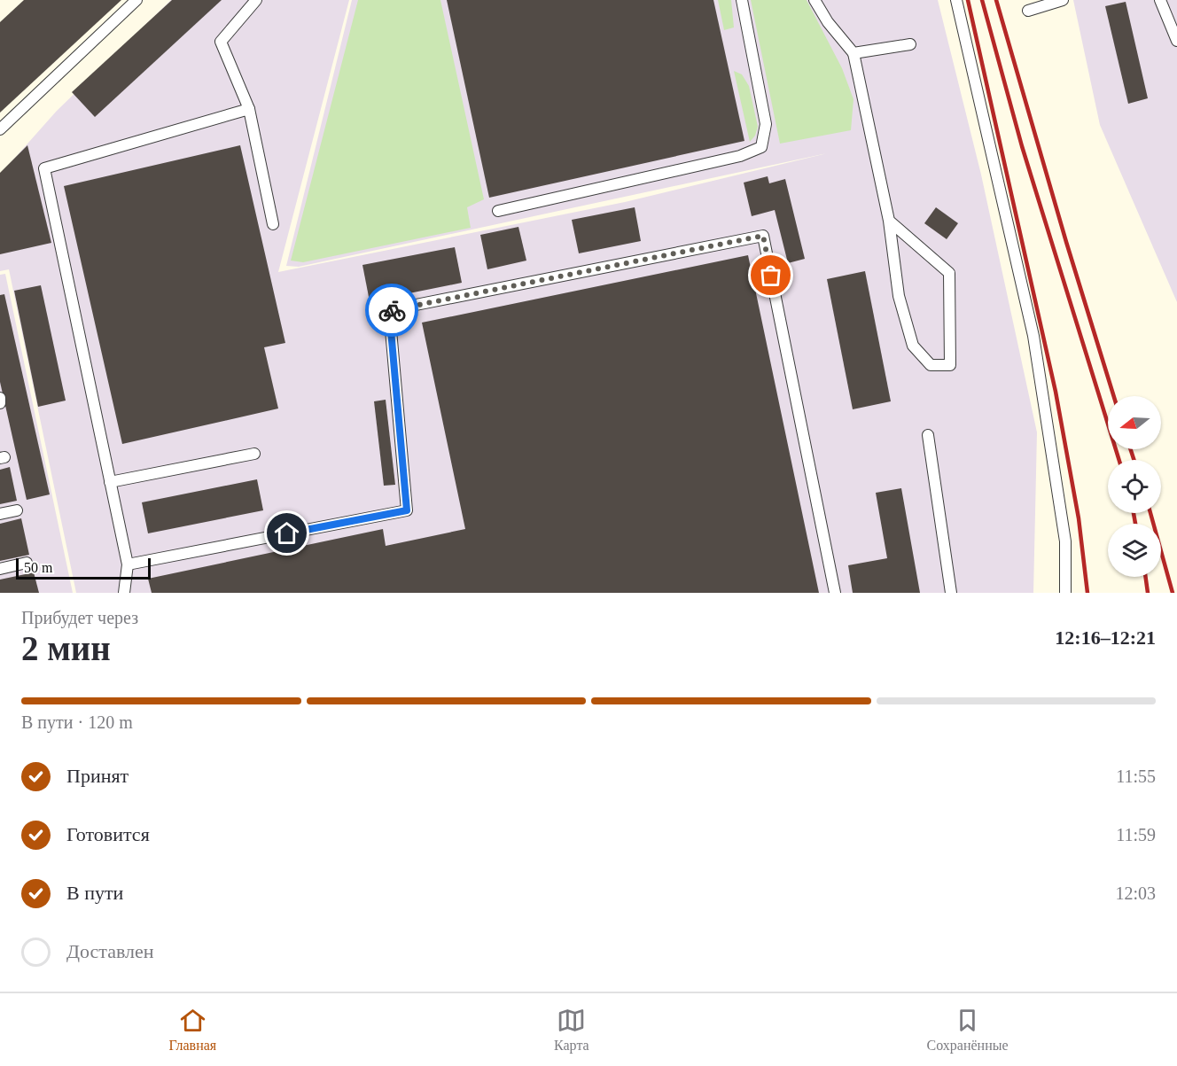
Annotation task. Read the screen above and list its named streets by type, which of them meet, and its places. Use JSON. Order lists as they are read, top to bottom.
{
  "scale_bar": "50 m",
  "north": "left",
  "page": {
    "scale": "50 m",
    "heading": ["2 мин", "Прибудет через", "12:16–12:21"],
    "bar": "В пути · 120 m",
    "list": [
      ["Принят", "11:55"],
      ["Готовится", "11:59"],
      ["В пути", "12:03"],
      "Доставлен"
    ],
    "tabs": ["Главная", "Карта", "Сохранённые"]
  }
}
